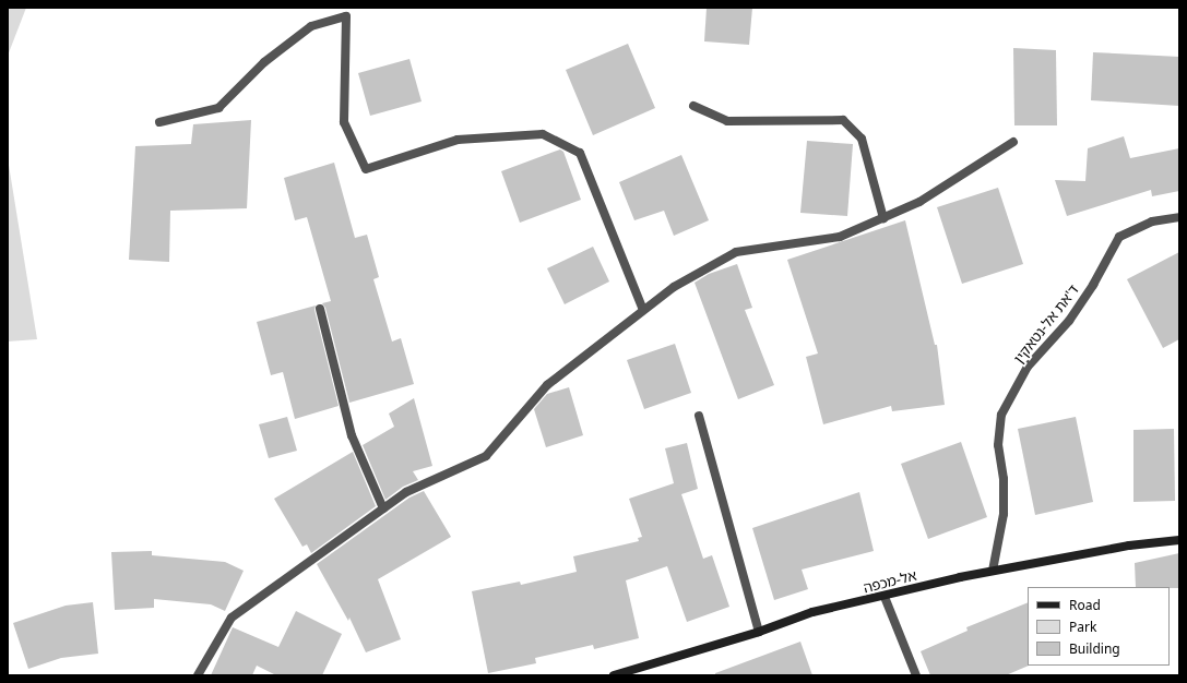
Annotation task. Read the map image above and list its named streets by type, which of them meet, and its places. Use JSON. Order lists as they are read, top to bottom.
{
  "streets": {
    "street": ["ד'את אל-נטאקין", "אל-מכפה"]
  },
  "crossings": [
    ["ד'את אל-נטאקין", "אל-מכפה"]
  ],
  "legend": ["Road", "Park", "Building"]
}
